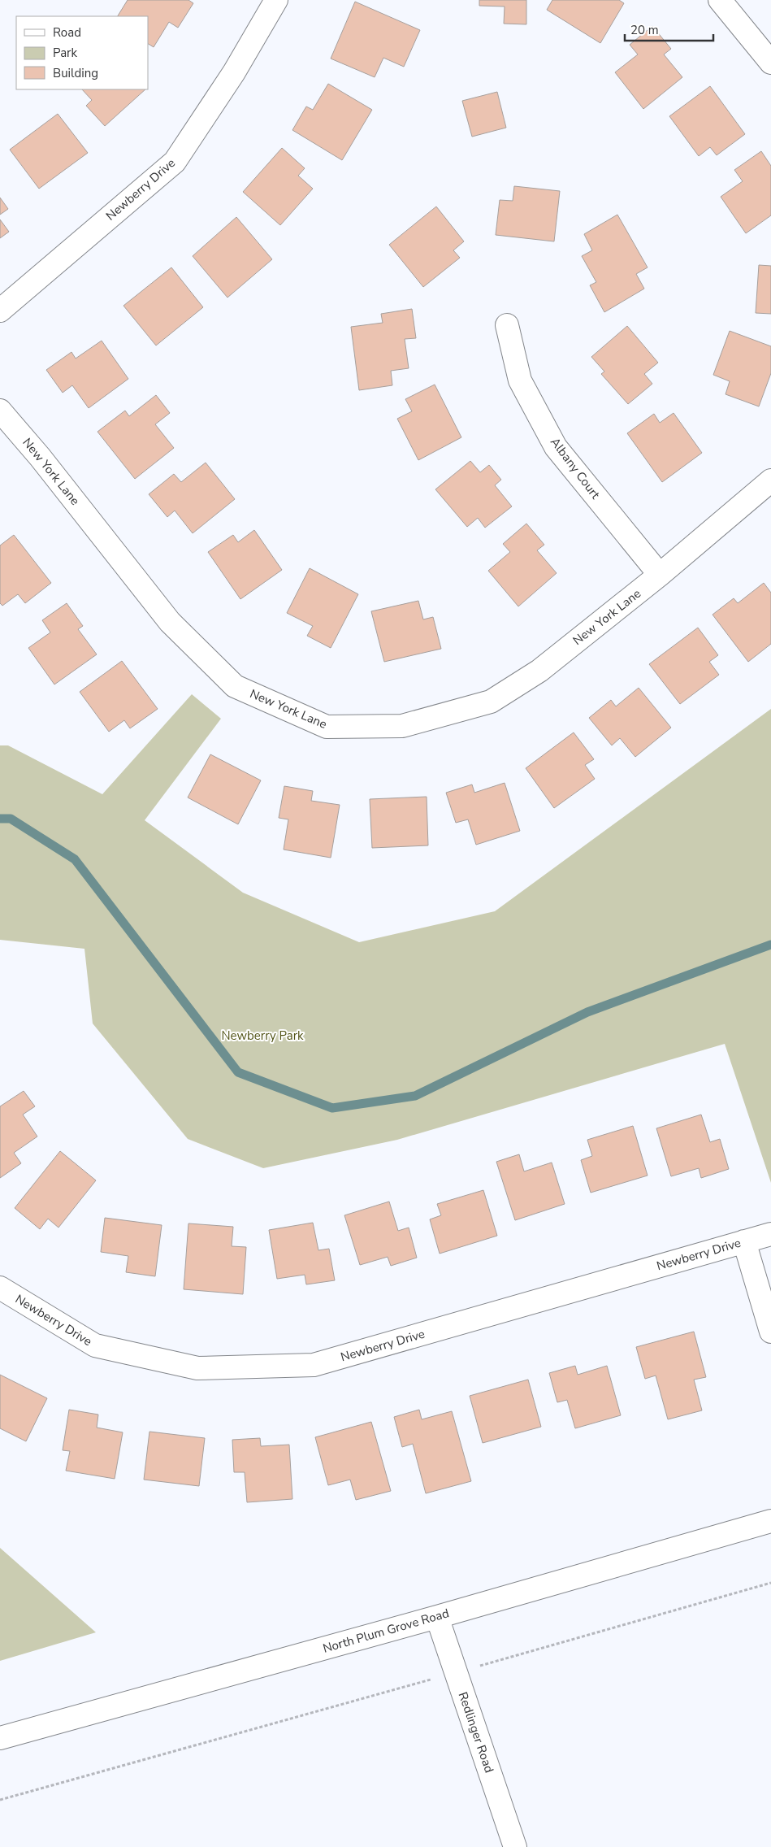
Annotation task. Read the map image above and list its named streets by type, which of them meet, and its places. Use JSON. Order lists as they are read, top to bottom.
{
  "streets": {
    "street": [
      "Newberry Drive",
      "Albany Court",
      "New York Lane",
      "North Plum Grove Road",
      "Redlinger Road"
    ]
  },
  "crossings": [
    ["Albany Court", "New York Lane"],
    ["North Plum Grove Road", "Redlinger Road"]
  ],
  "parks": ["Newberry Park"],
  "legend": ["Road", "Park", "Building"],
  "scale_bar": "20 m"
}
